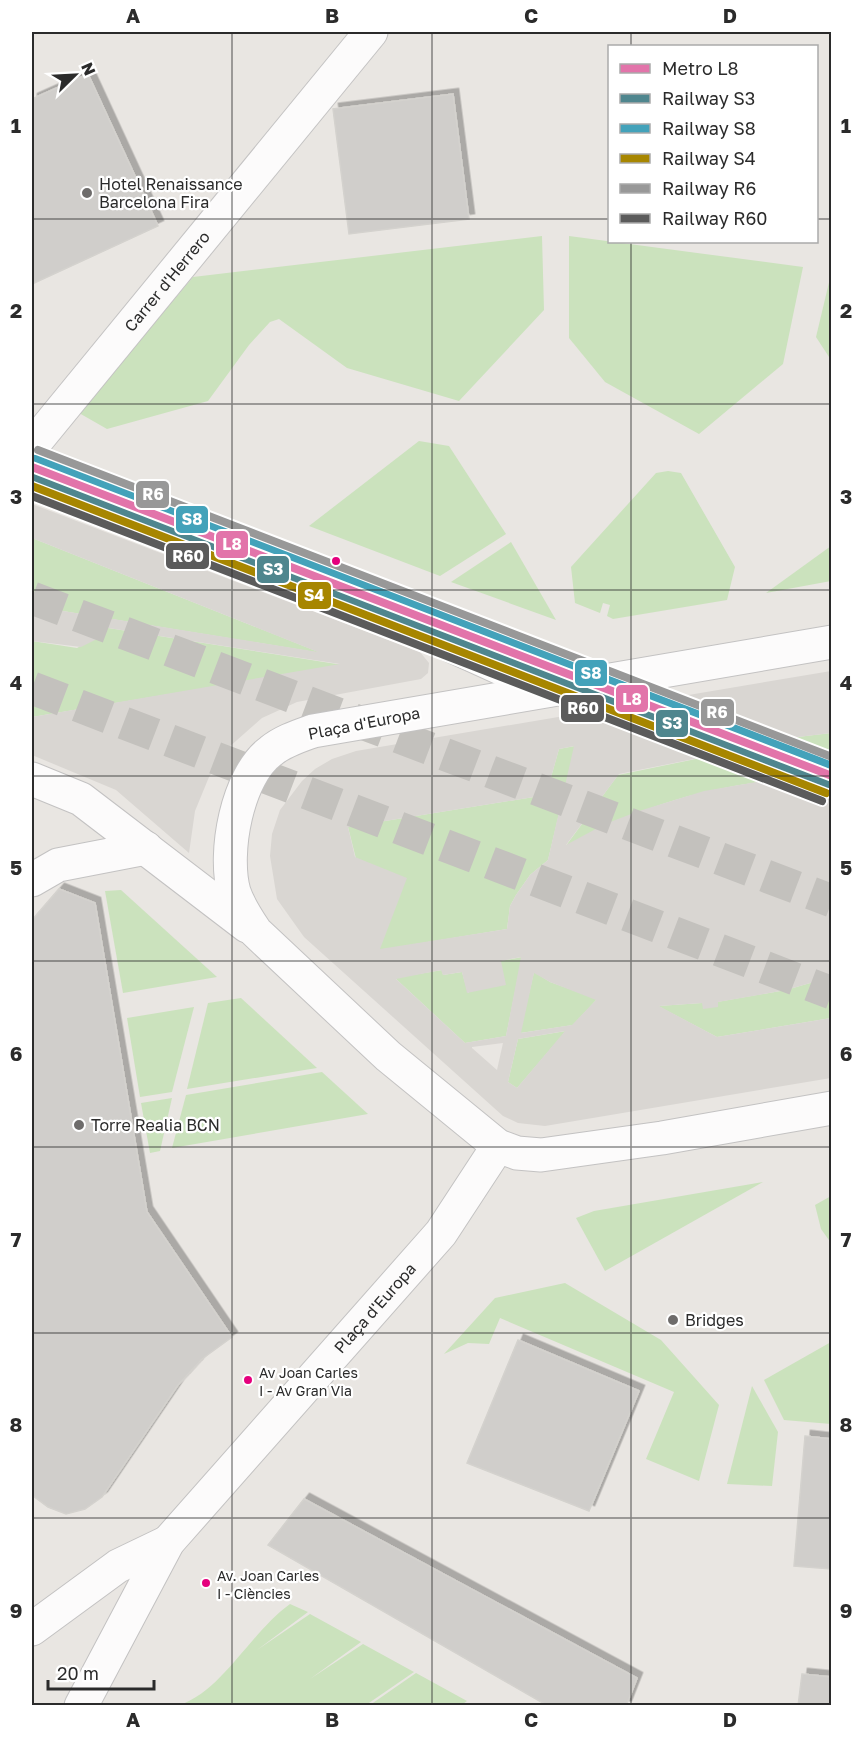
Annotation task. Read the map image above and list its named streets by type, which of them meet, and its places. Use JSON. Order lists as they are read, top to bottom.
{
  "streets": {
    "main road": ["Carrer d'Herrero", "Plaça d'Europa"]
  },
  "places": [
    "Hotel Renaissance Barcelona Fira",
    "Torre Realia BCN",
    "Bridges",
    "Av Joan Carles I - Av Gran Via",
    "Av. Joan Carles I - Ciències"
  ],
  "lines": [
    "rail line R6",
    "rail line S8",
    "metro line L8",
    "rail line S3",
    "rail line S4",
    "rail line R60"
  ],
  "legend": [
    "Metro L8",
    "Railway S3",
    "Railway S8",
    "Railway S4",
    "Railway R6",
    "Railway R60"
  ],
  "scale_bar": "20 m",
  "north": "top right",
  "grid": {
    "columns": [
      "A",
      "B",
      "C",
      "D"
    ],
    "rows": [
      "1",
      "2",
      "3",
      "4",
      "5",
      "6",
      "7",
      "8",
      "9"
    ]
  }
}
